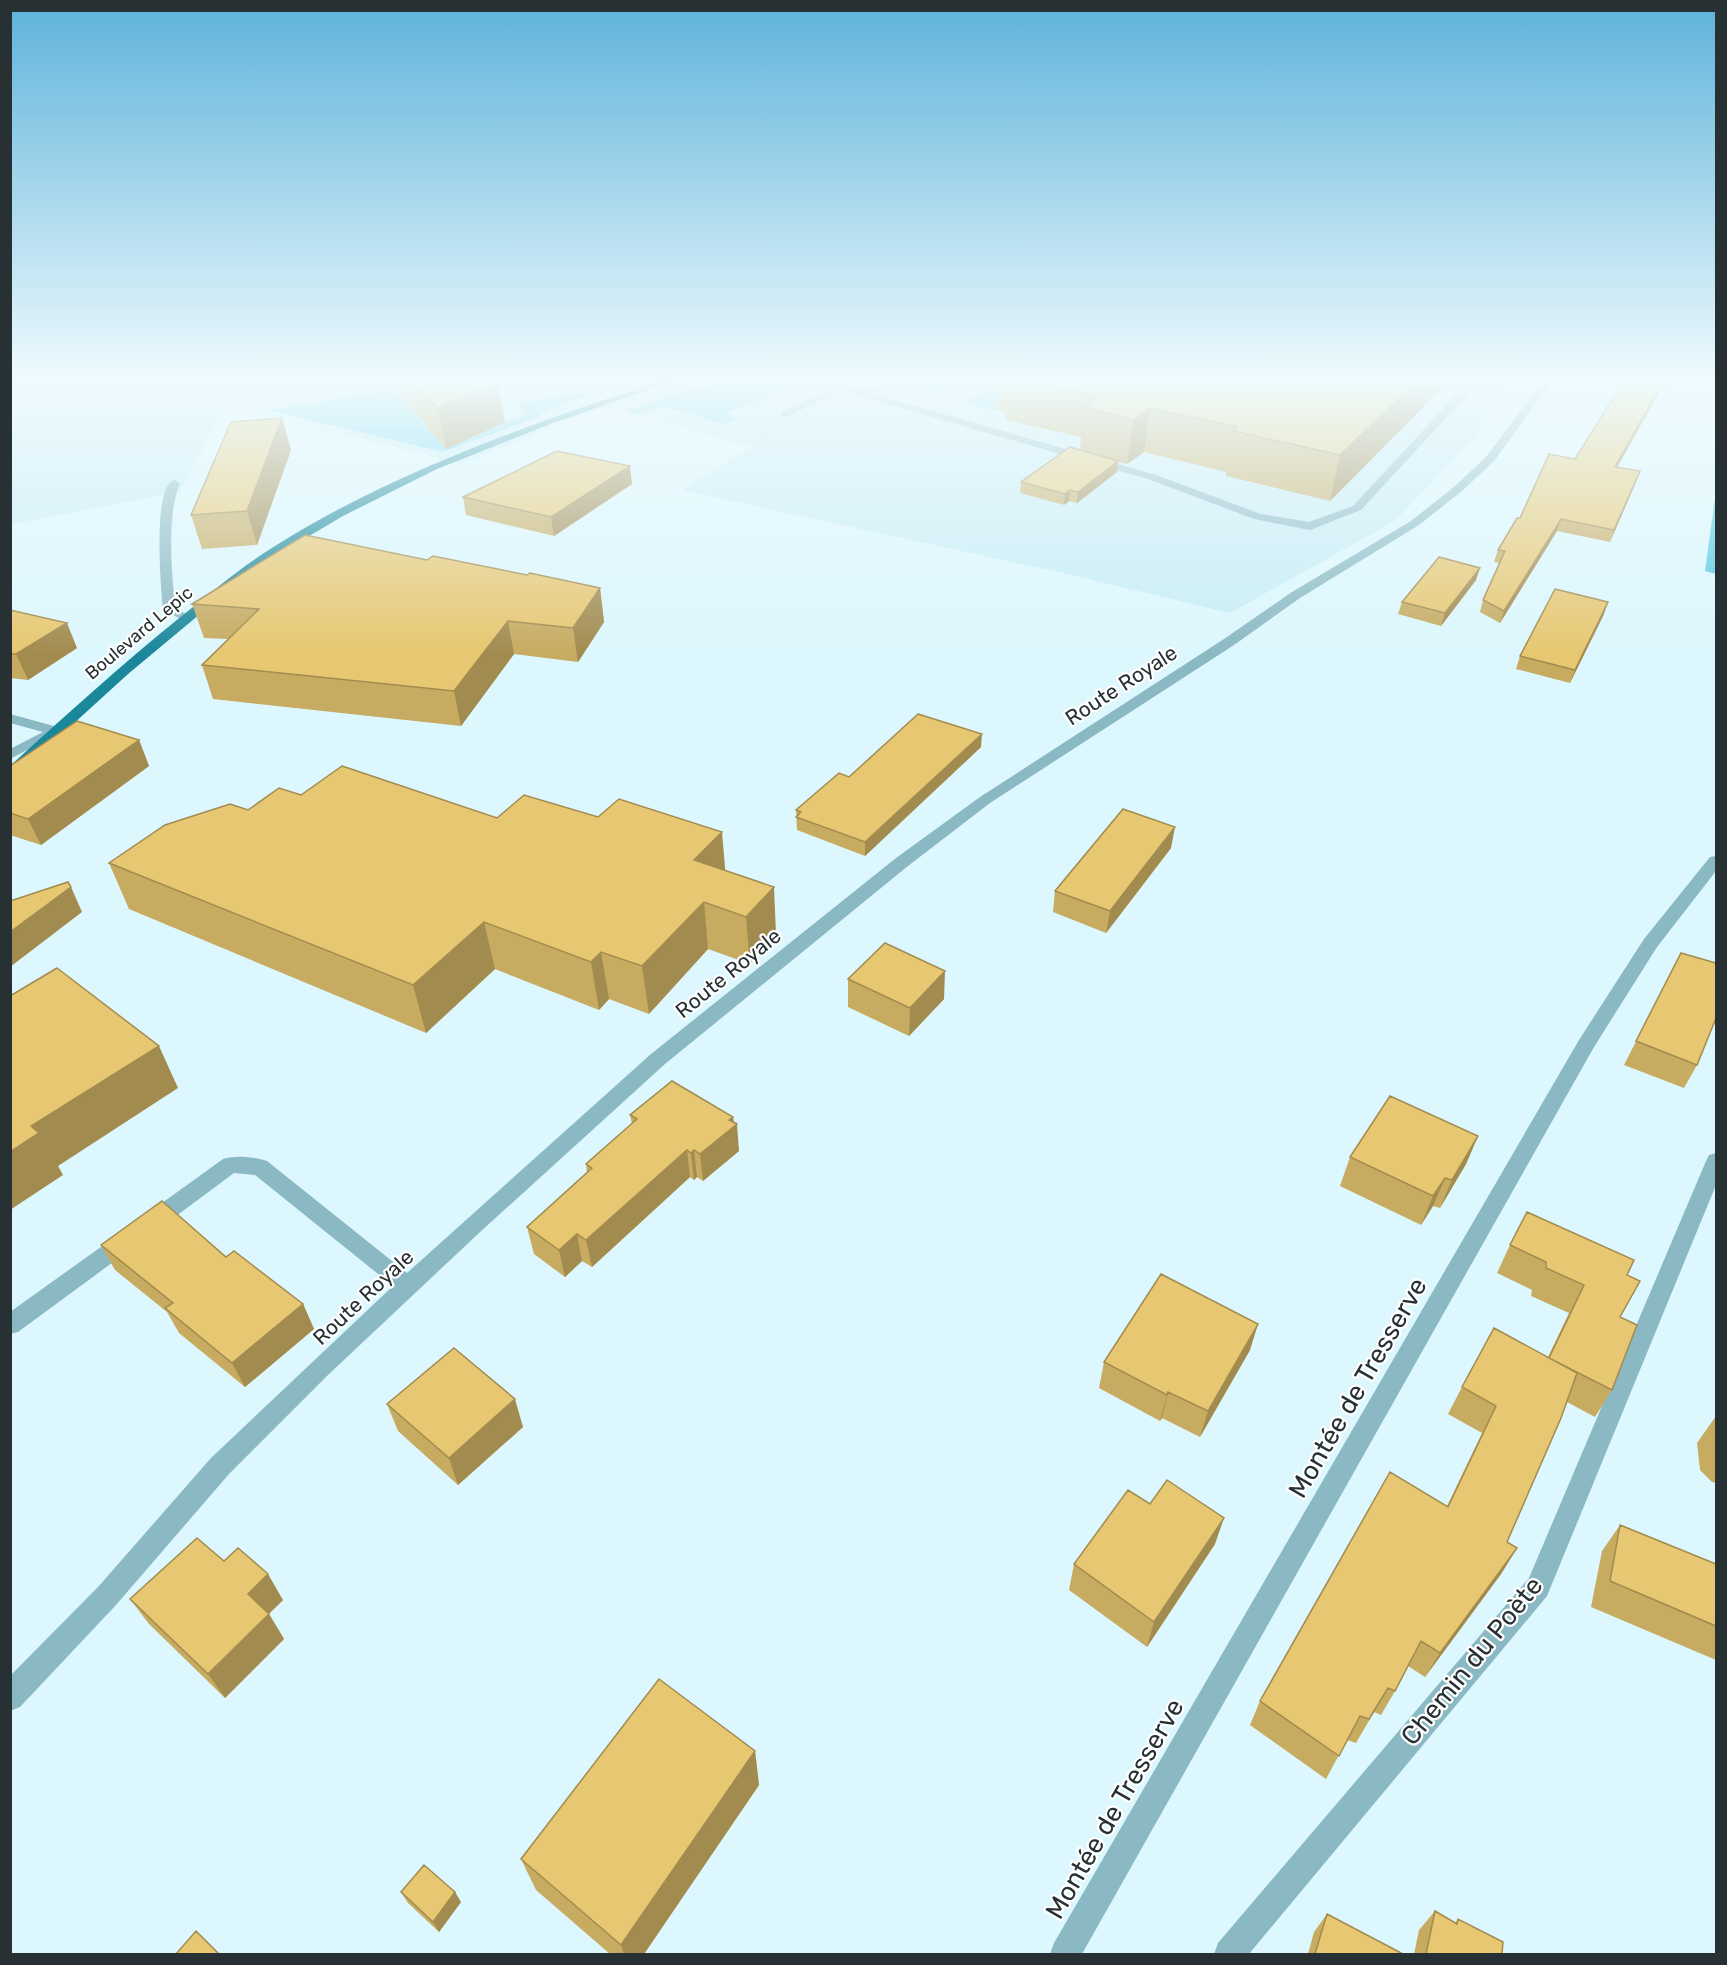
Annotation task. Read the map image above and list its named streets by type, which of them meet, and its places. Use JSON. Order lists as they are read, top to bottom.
{
  "streets": {
    "main road": ["Boulevard Lepic"],
    "street": ["Route Royale", "Montée de Tresserve", "Chemin du Poète"]
  }
}
